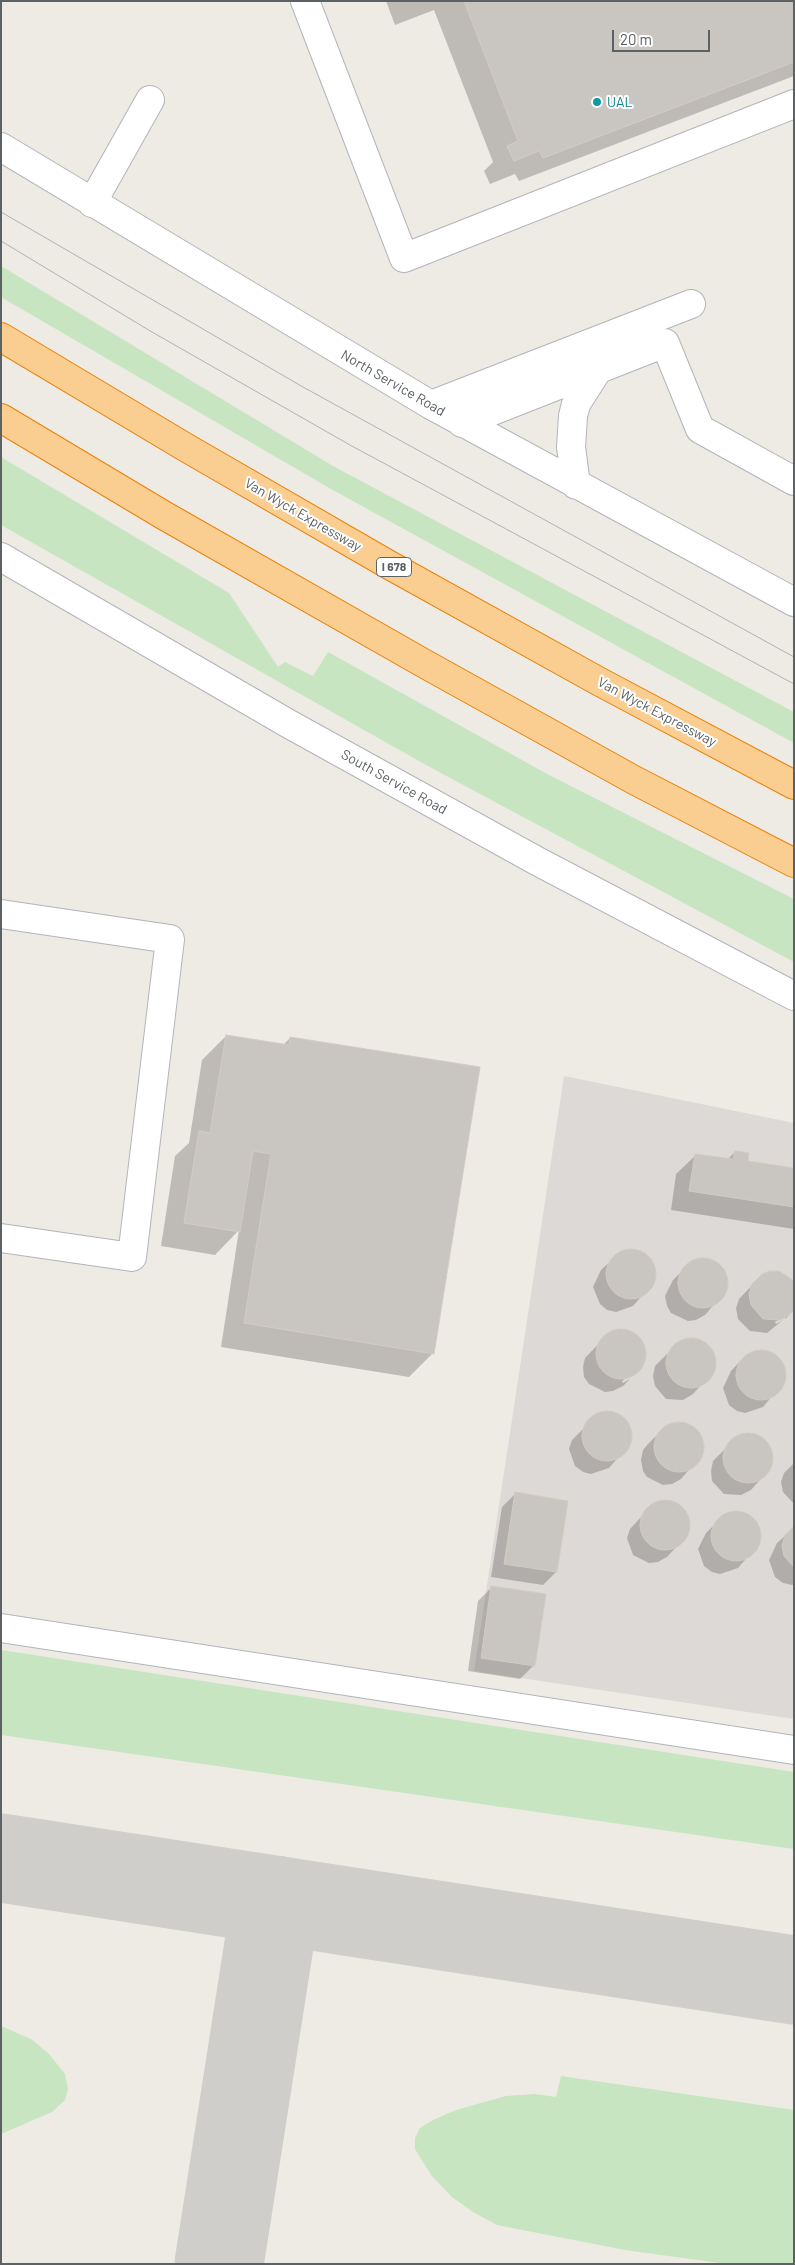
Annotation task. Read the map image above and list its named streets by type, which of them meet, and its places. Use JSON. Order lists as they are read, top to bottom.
{
  "streets": {
    "highway": ["Van Wyck Expressway", "I 678"],
    "street": ["North Service Road", "South Service Road"]
  },
  "places": ["UAL"],
  "scale_bar": "20 m"
}
